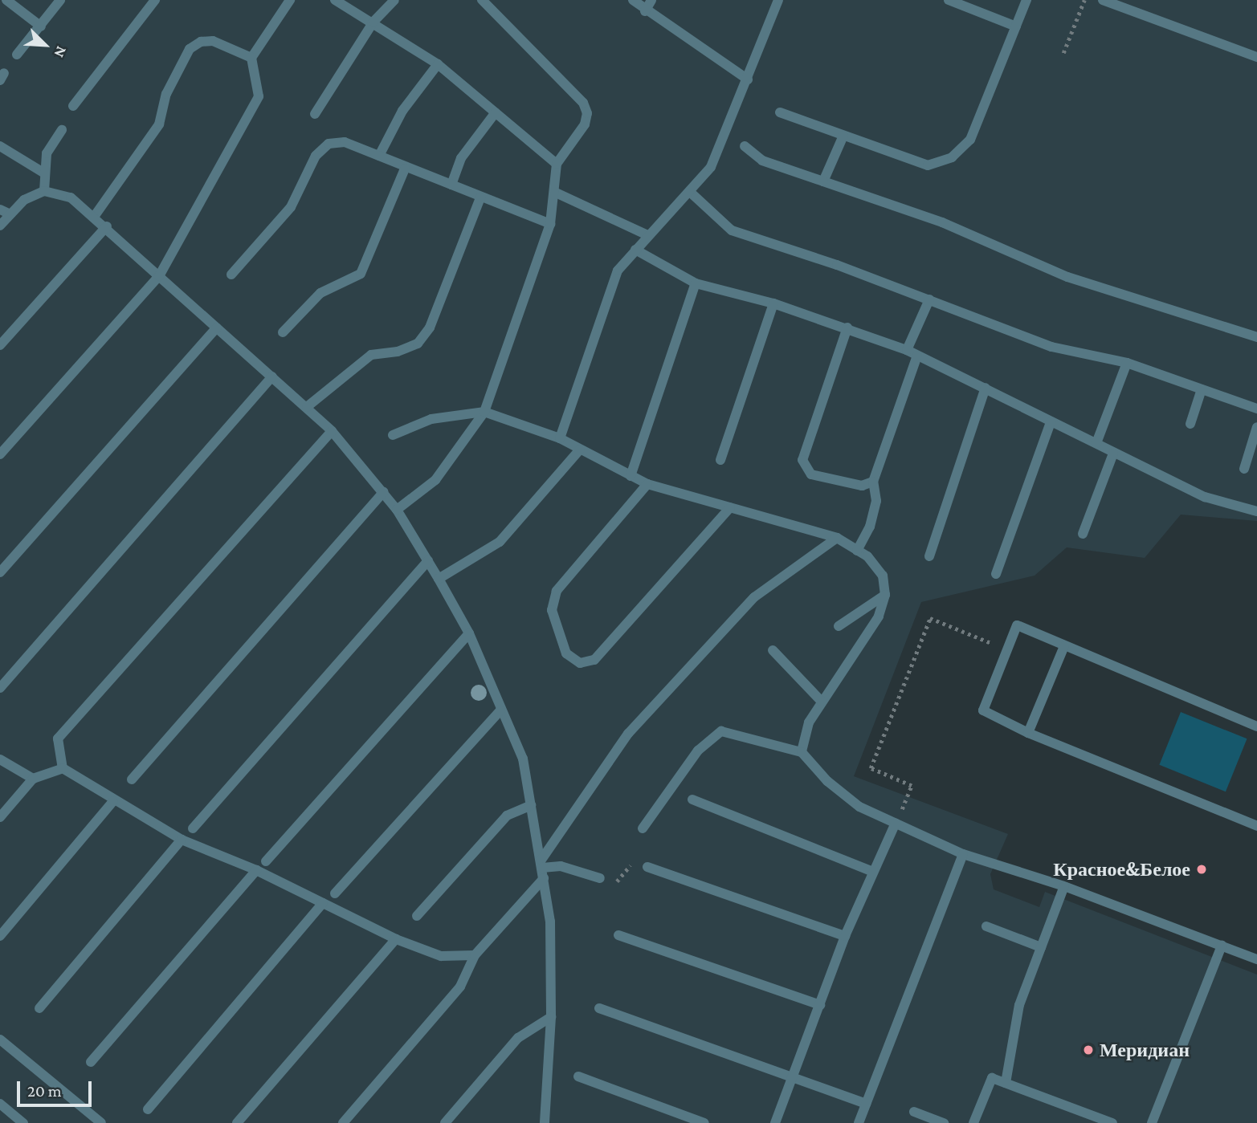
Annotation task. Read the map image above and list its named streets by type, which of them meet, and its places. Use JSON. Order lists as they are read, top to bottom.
{
  "places": ["Красное&Белое", "Меридиан"],
  "scale_bar": "20 m",
  "north": "bottom right"
}
